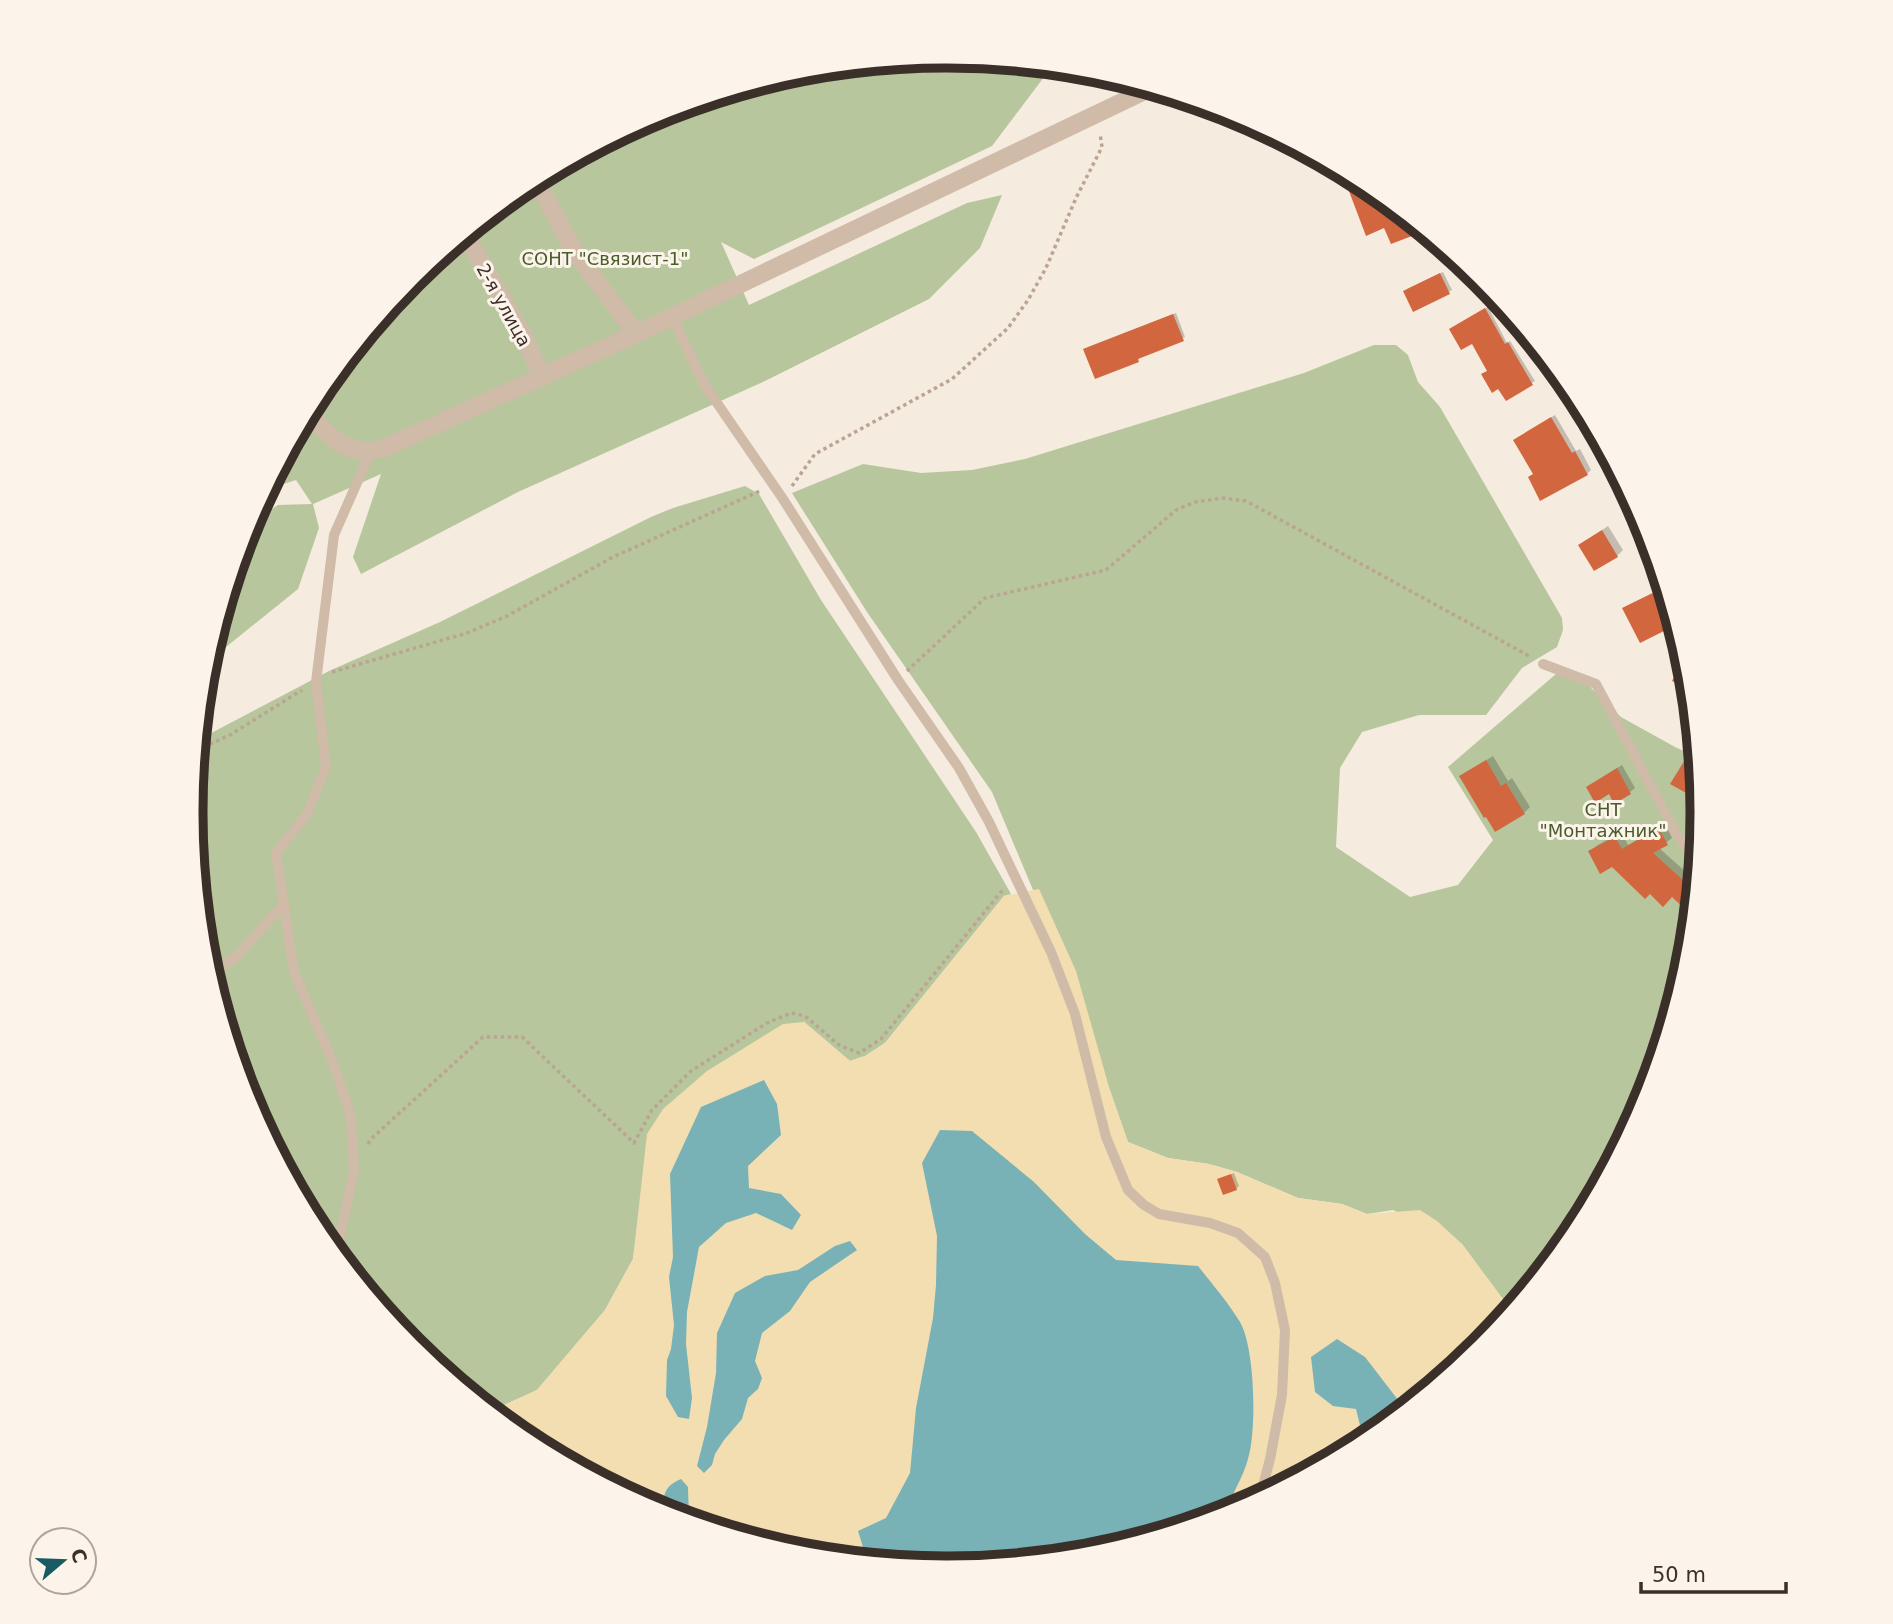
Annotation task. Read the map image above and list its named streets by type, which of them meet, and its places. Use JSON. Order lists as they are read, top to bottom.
{
  "streets": {
    "street": ["2-я улица"]
  },
  "parks": ["СОНТ \"Связист-1\"", "СНТ \"Монтажник\""],
  "scale_bar": "50 m",
  "north": "right"
}
